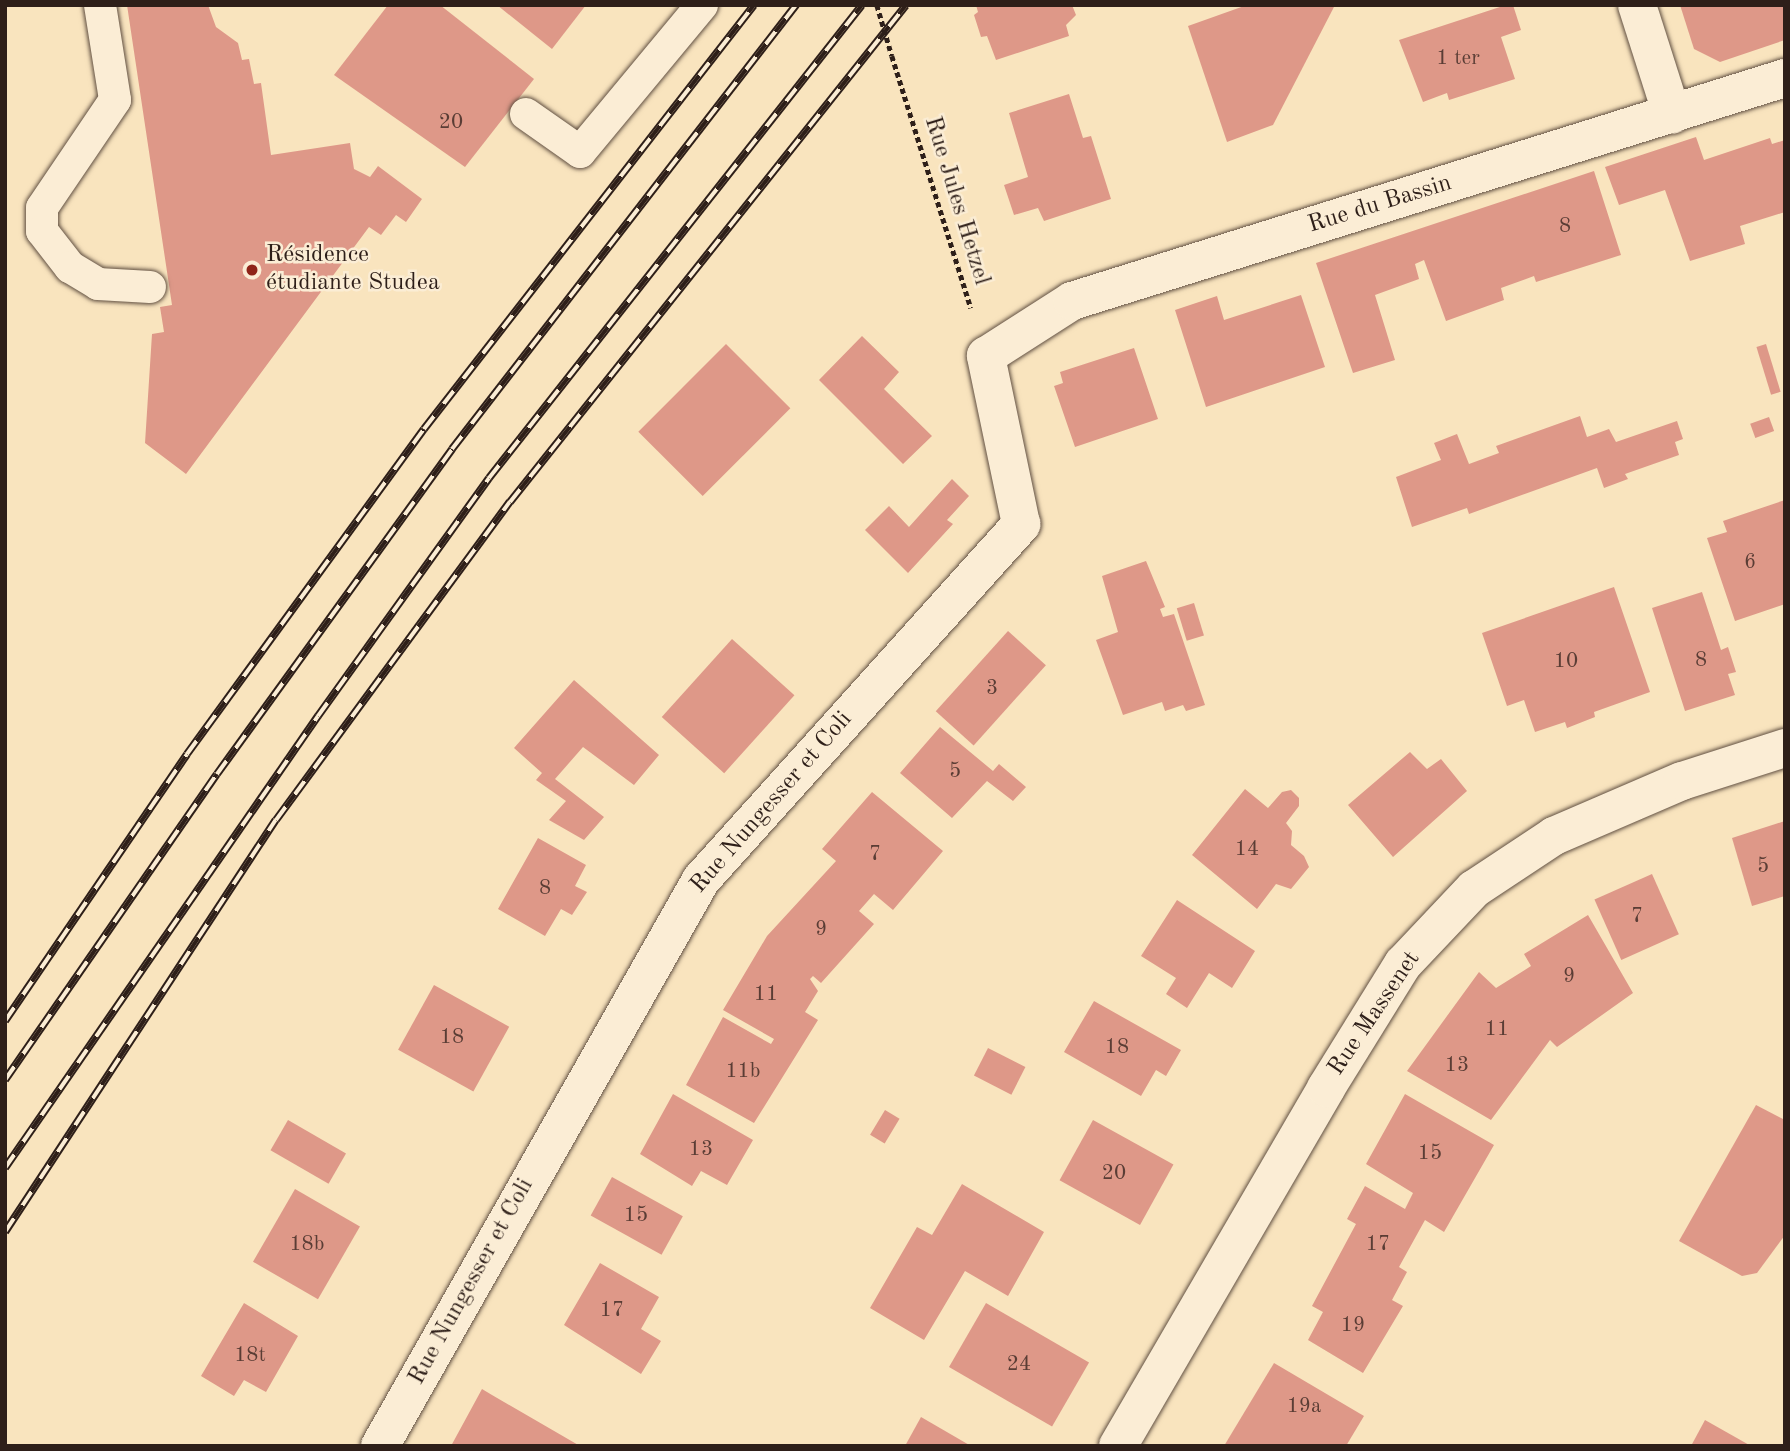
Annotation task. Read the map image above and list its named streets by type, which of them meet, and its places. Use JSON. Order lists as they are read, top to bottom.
{
  "streets": {
    "street": ["Rue du Bassin", "Rue Nungesser et Coli", "Rue Massenet"],
    "path": ["Rue Jules Hetzel"]
  },
  "crossings": [
    ["Rue Jules Hetzel", "Rue du Bassin"],
    ["Rue Jules Hetzel", "Rue Nungesser et Coli"],
    ["Rue du Bassin", "Rue Nungesser et Coli"]
  ],
  "places": ["Résidence étudiante Studea"],
  "house_numbers": [
    "1 ter",
    "20",
    "8",
    "6",
    "8",
    "10",
    "3",
    "5",
    "14",
    "7",
    "5",
    "8",
    "7",
    "9",
    "9",
    "11",
    "11",
    "18",
    "18",
    "13",
    "11b",
    "13",
    "15",
    "20",
    "15",
    "18b",
    "17",
    "17",
    "19",
    "18t",
    "24",
    "19a"
  ]
}
